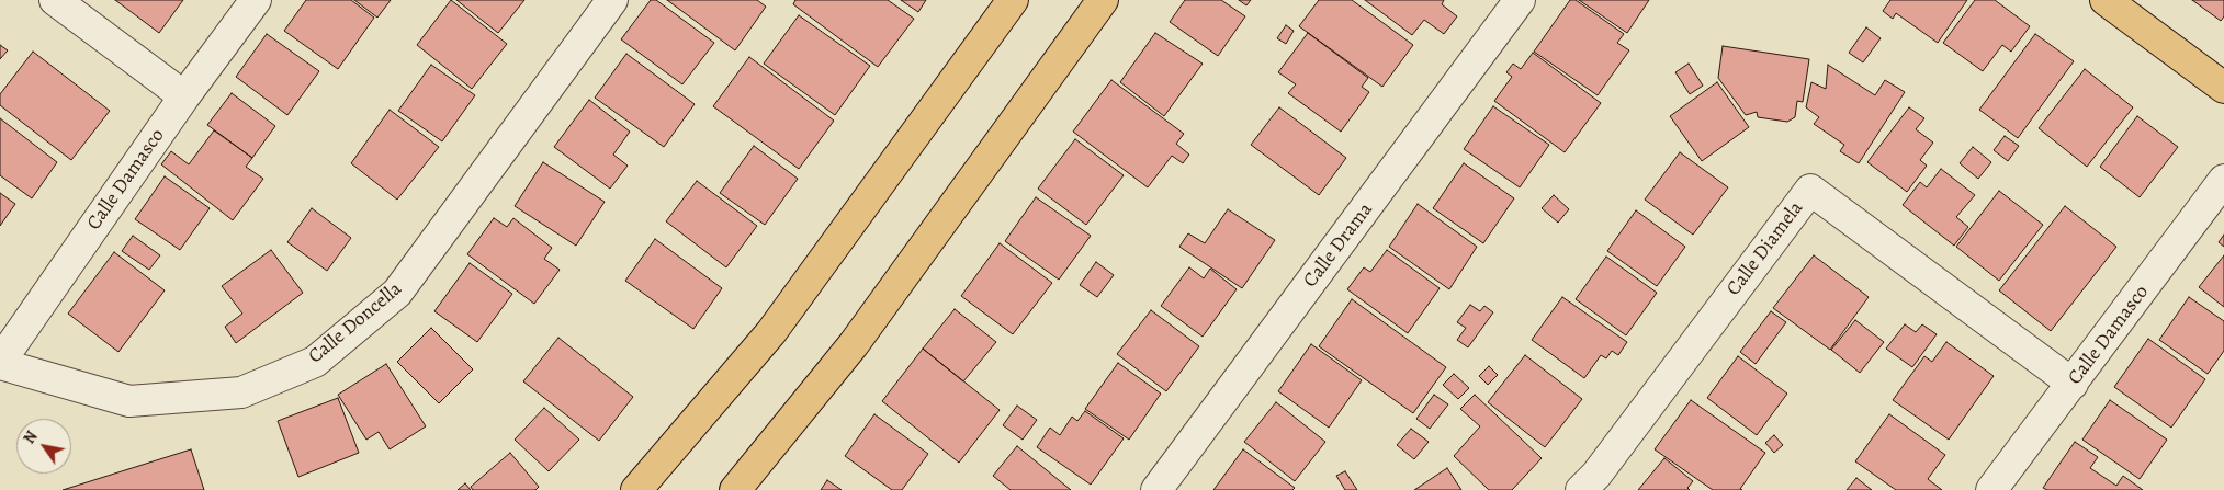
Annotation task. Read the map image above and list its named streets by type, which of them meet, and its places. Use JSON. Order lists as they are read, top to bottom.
{
  "streets": {
    "street": [
      "Calle Damasco",
      "Calle Drama",
      "Calle Diamela",
      "Calle Doncella"
    ]
  },
  "crossings": [
    ["Calle Damasco", "Calle Diamela"],
    ["Calle Damasco", "Calle Doncella"]
  ],
  "north": "top left"
}
